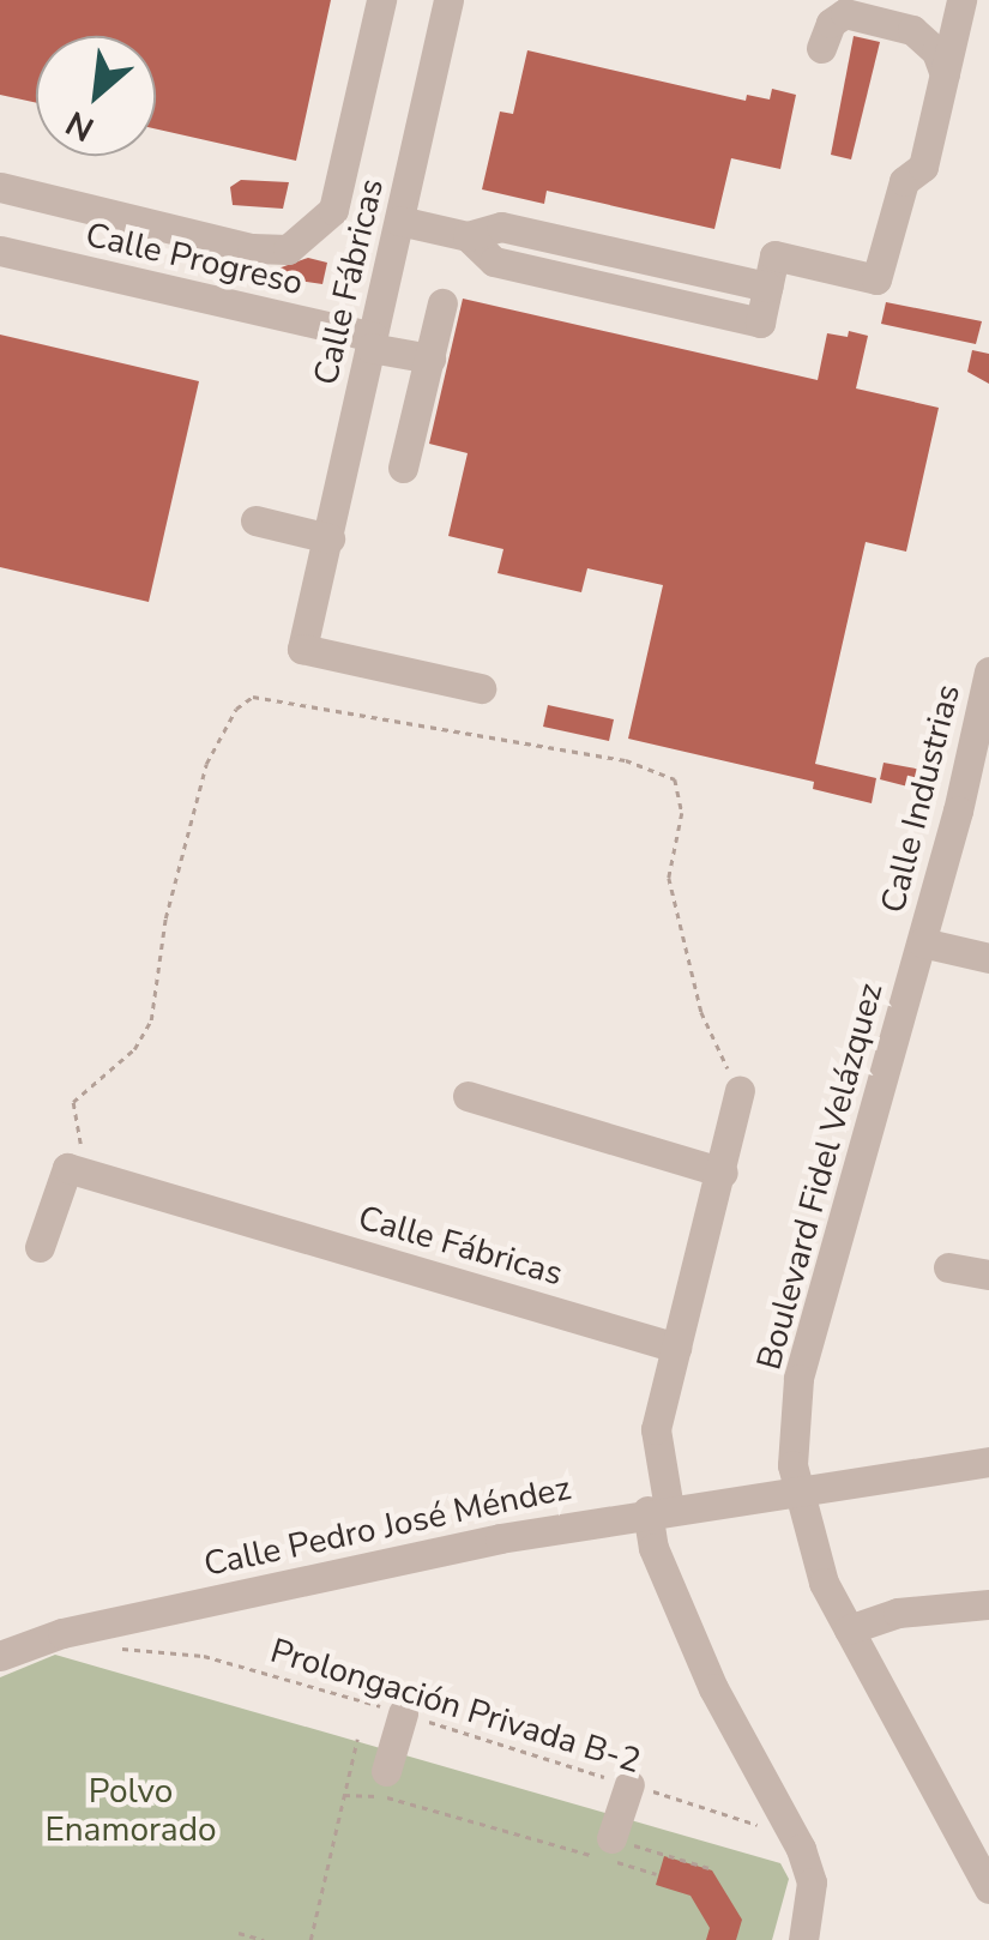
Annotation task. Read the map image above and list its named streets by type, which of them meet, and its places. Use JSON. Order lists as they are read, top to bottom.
{
  "streets": {
    "street": [
      "Calle Progreso",
      "Calle Fábricas",
      "Calle Industrias",
      "Boulevard Fidel Velázquez",
      "Calle Pedro José Méndez"
    ],
    "path": ["Prolongación Privada B-2"]
  },
  "crossings": [
    ["Calle Progreso", "Calle Fábricas"],
    ["Calle Industrias", "Boulevard Fidel Velázquez"],
    ["Boulevard Fidel Velázquez", "Calle Pedro José Méndez"],
    ["Calle Pedro José Méndez", "Prolongación Privada B-2"]
  ],
  "parks": ["Polvo Enamorado"],
  "north": "bottom left"
}
